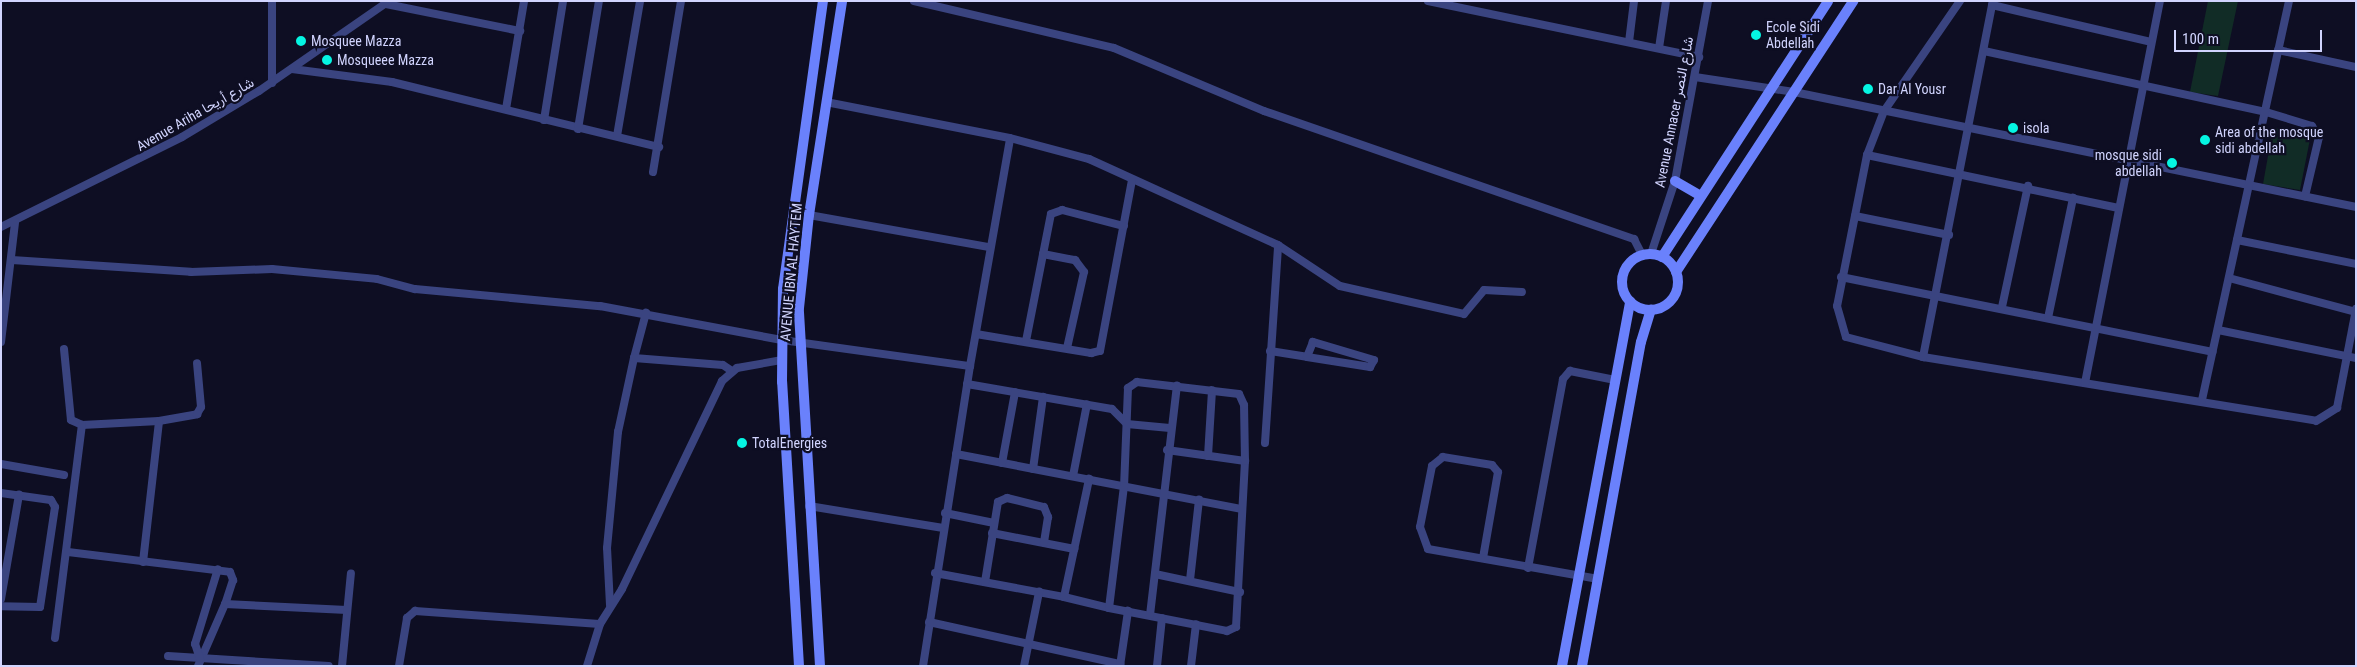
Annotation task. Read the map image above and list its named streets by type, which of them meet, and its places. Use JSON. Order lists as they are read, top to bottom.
{
  "streets": {
    "street": ["Avenue Annacer شارع النصر", "Avenue Ariha شارع أريحا", "AVENUE IBN AL HAYTEM"]
  },
  "places": [
    "Ecole Sidi Abdellah",
    "Mosquee Mazza",
    "Mosqueee Mazza",
    "Dar Al Yousr",
    "isola",
    "Area of the mosque sidi abdellah",
    "mosque sidi abdellah",
    "TotalEnergies"
  ],
  "scale_bar": "100 m"
}
